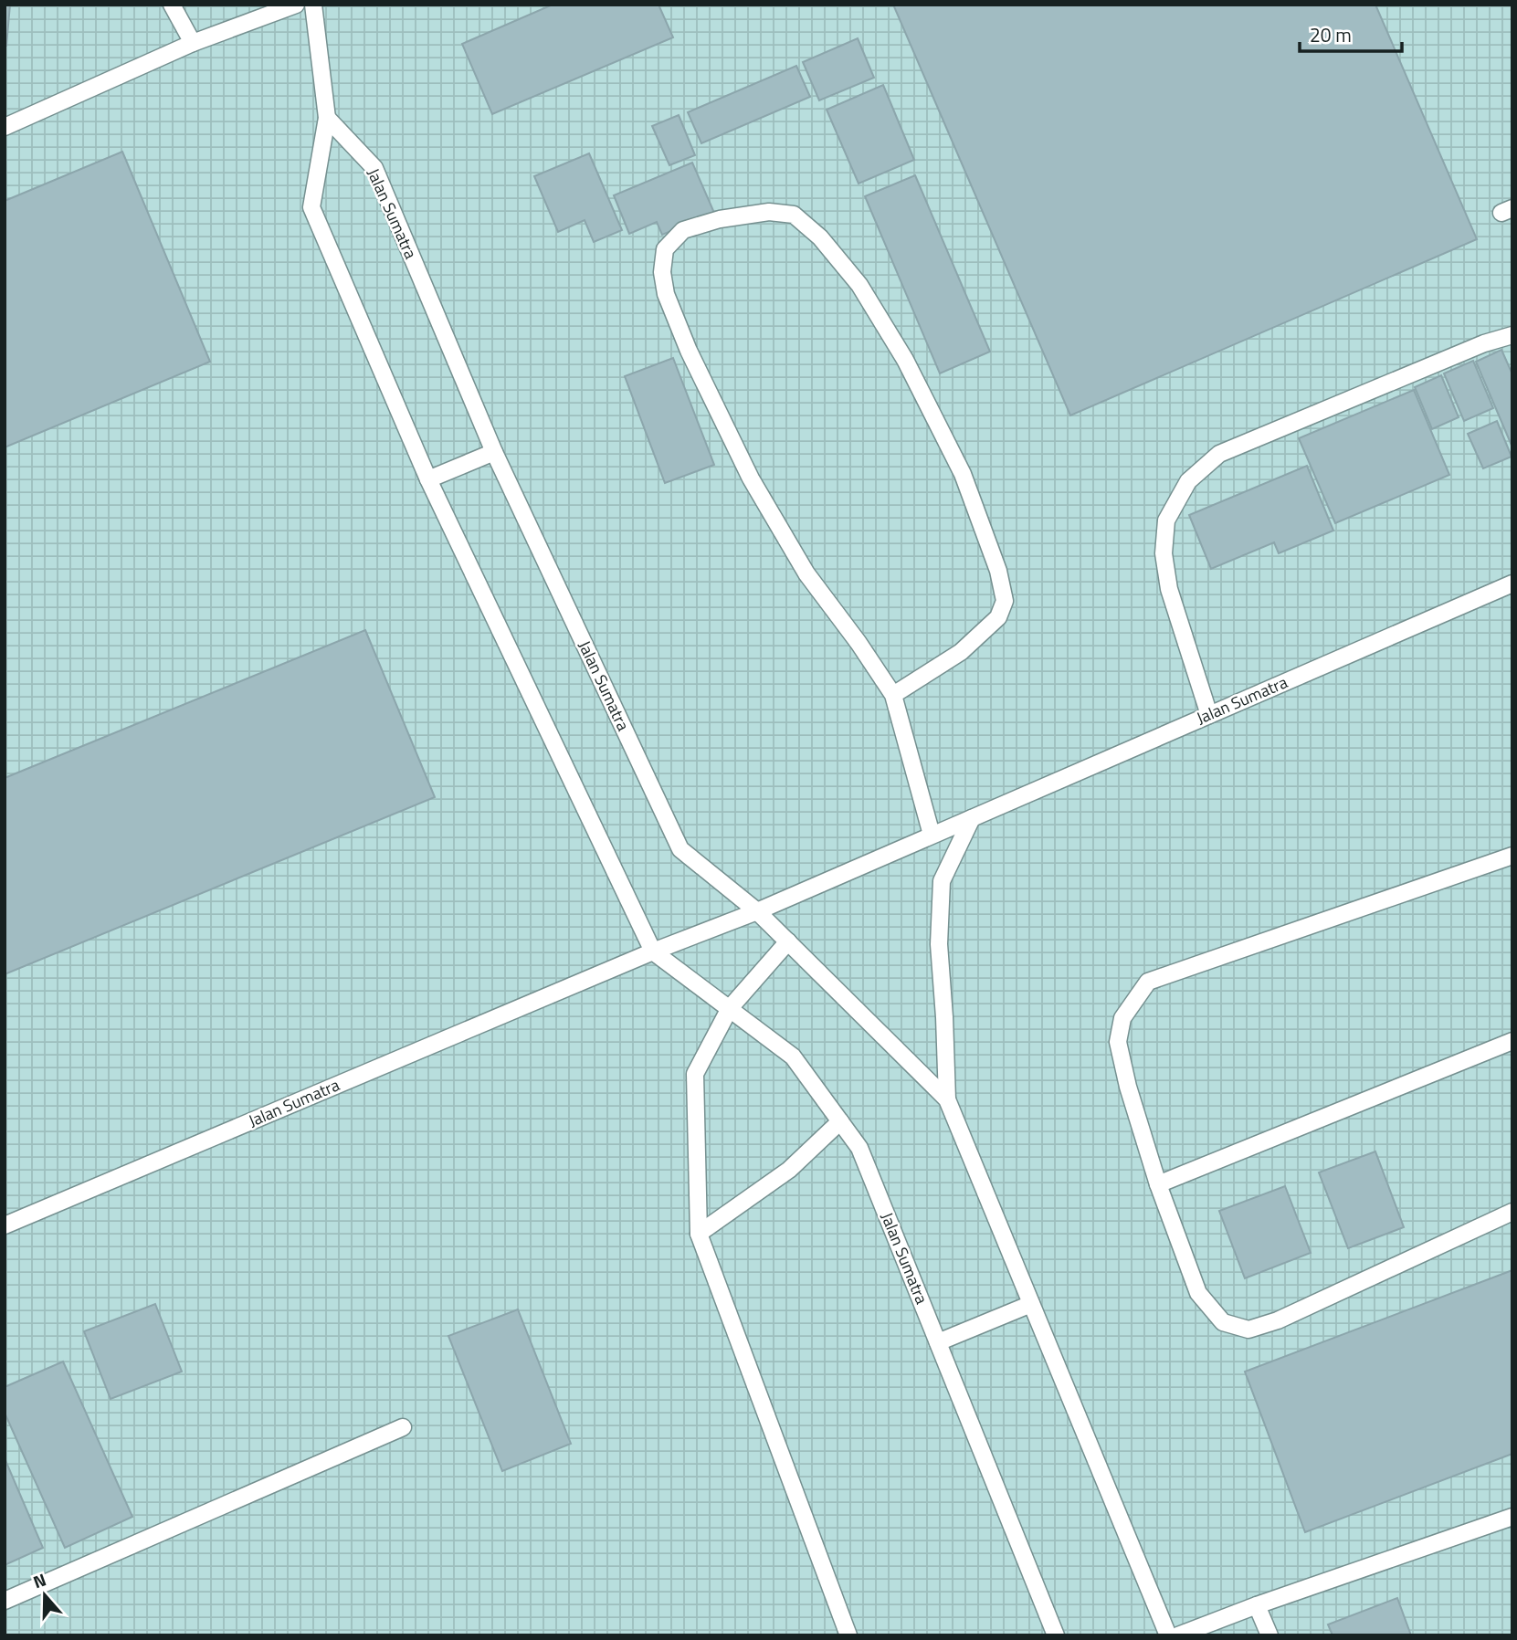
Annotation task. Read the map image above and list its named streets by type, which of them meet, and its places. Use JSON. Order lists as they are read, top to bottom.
{
  "streets": {
    "lane": ["Jalan Sumatra"]
  },
  "scale_bar": "20 m",
  "north": "top"
}
